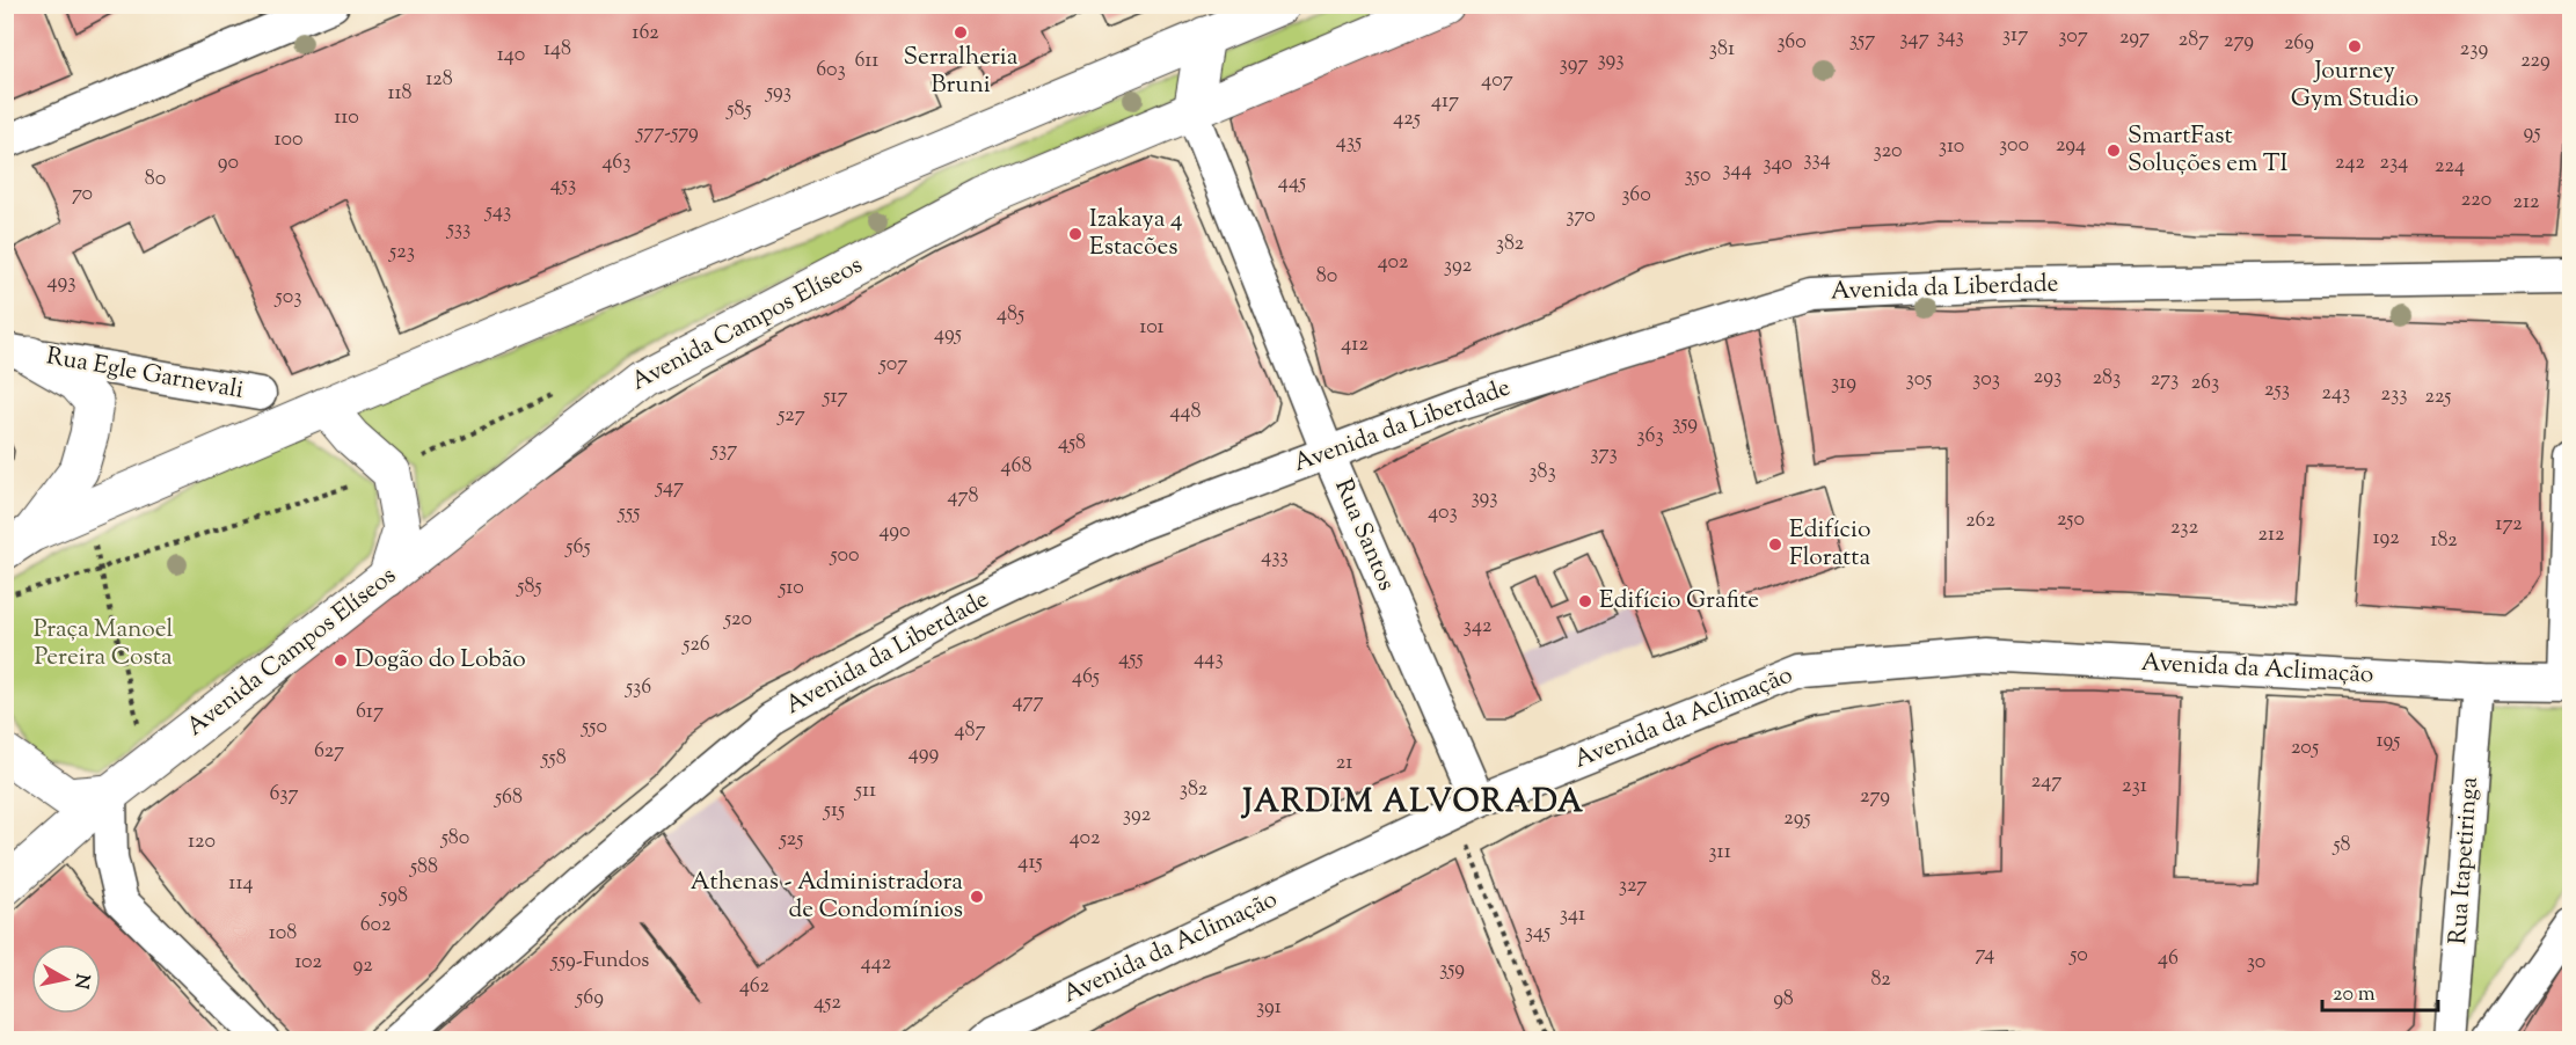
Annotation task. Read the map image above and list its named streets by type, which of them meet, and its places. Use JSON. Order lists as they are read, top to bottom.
{
  "streets": {
    "street": [
      "Avenida da Liberdade",
      "Avenida Campos Elíseos",
      "Rua Egle Garnevali",
      "Rua Santos",
      "Avenida da Aclimação",
      "Rua Itapetiringa"
    ]
  },
  "crossings": [
    ["Avenida da Liberdade", "Rua Santos"],
    ["Avenida Campos Elíseos", "Rua Santos"],
    ["Rua Santos", "Avenida da Aclimação"],
    ["Avenida da Aclimação", "Rua Itapetiringa"]
  ],
  "districts": ["JARDIM ALVORADA"],
  "parks": ["Praça Manoel Pereira Costa"],
  "places": [
    "Serralheria Bruni",
    "Journey Gym Studio",
    "SmartFast Soluções em TI",
    "Izakaya 4 Estacões",
    "Edifício Floratta",
    "Edifício Grafite",
    "Dogão do Lobão",
    "Athenas - Administradora de Condomínios"
  ],
  "house_numbers": [
    "162",
    "317",
    "343",
    "307",
    "297",
    "347",
    "357",
    "287",
    "279",
    "360",
    "269",
    "148",
    "381",
    "239",
    "140",
    "393",
    "611",
    "229",
    "397",
    "603",
    "128",
    "407",
    "593",
    "118",
    "417",
    "585",
    "110",
    "425",
    "577-579",
    "95",
    "100",
    "435",
    "300",
    "294",
    "310",
    "320",
    "334",
    "90",
    "463",
    "242",
    "234",
    "340",
    "224",
    "344",
    "350",
    "80",
    "445",
    "453",
    "70",
    "360",
    "220",
    "212",
    "543",
    "370",
    "533",
    "382",
    "523",
    "402",
    "392",
    "80",
    "493",
    "503",
    "485",
    "101",
    "495",
    "412",
    "507",
    "293",
    "283",
    "305",
    "303",
    "273",
    "319",
    "263",
    "253",
    "243",
    "233",
    "517",
    "225",
    "448",
    "527",
    "359",
    "363",
    "458",
    "537",
    "373",
    "468",
    "383",
    "547",
    "478",
    "393",
    "555",
    "403",
    "250",
    "262",
    "172",
    "232",
    "490",
    "212",
    "192",
    "182",
    "565",
    "500",
    "433",
    "585",
    "510",
    "520",
    "342",
    "526",
    "455",
    "443",
    "465",
    "536",
    "477",
    "617",
    "550",
    "487",
    "195",
    "205",
    "627",
    "499",
    "558",
    "21",
    "247",
    "231",
    "382",
    "511",
    "637",
    "279",
    "568",
    "515",
    "392",
    "295",
    "580",
    "402",
    "525",
    "120",
    "58",
    "311",
    "415",
    "588",
    "114",
    "327",
    "598",
    "341",
    "602",
    "345",
    "108",
    "74",
    "50",
    "46",
    "559-Fundos",
    "102",
    "30",
    "442",
    "92",
    "359",
    "82",
    "462",
    "569",
    "98",
    "452",
    "391"
  ],
  "scale_bar": "20 m",
  "north": "right"
}
